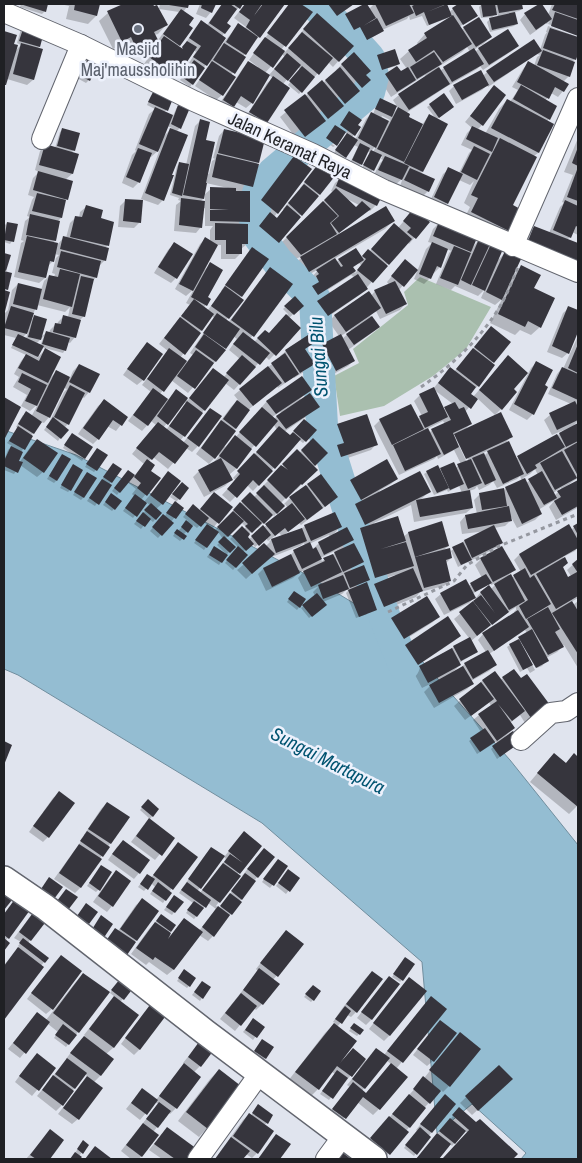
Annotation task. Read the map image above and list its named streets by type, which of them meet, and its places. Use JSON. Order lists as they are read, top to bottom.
{
  "streets": {
    "street": ["Jalan Keramat Raya"]
  },
  "water": ["Sungai Bilu", "Sungai Martapura"],
  "places": ["Masjid Maj'maussholihin"]
}
